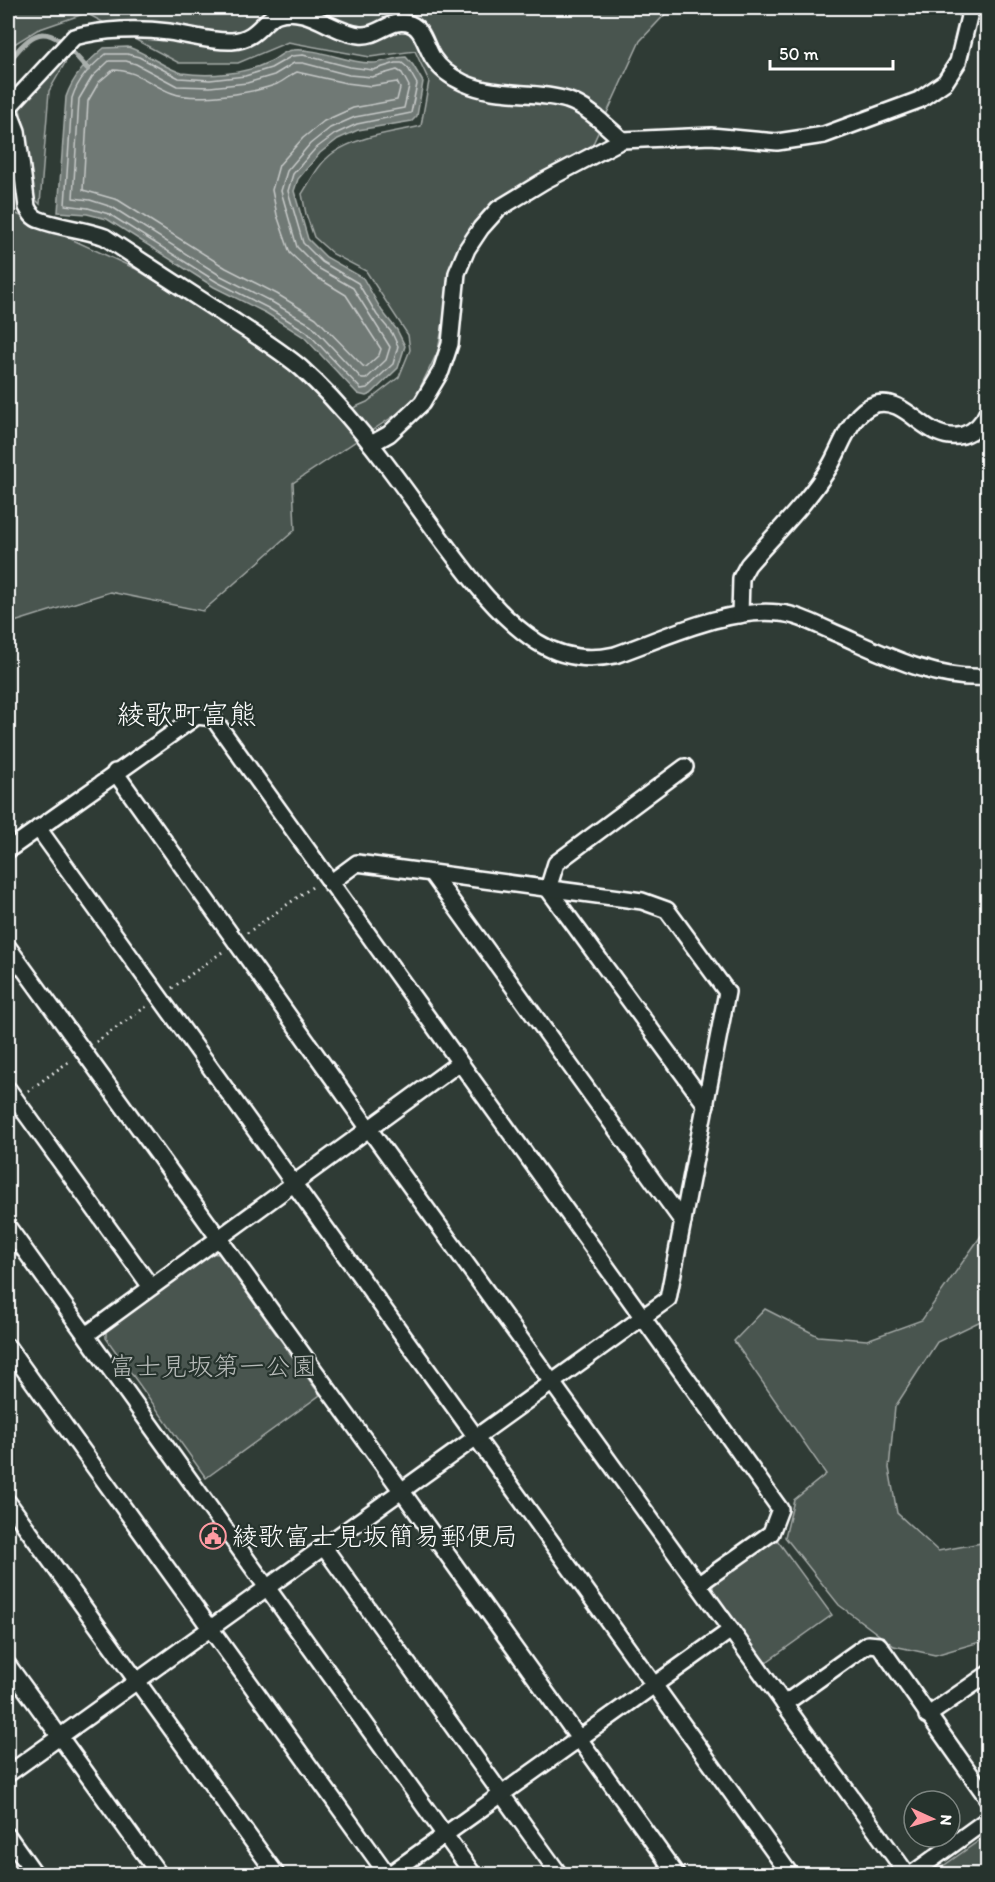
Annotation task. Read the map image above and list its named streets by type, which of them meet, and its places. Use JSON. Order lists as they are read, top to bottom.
{
  "districts": ["綾歌町富熊"],
  "parks": ["富士見坂第一公園"],
  "places": {
    "public building": ["綾歌富士見坂簡易郵便局"]
  },
  "scale_bar": "50 m",
  "north": "right"
}
